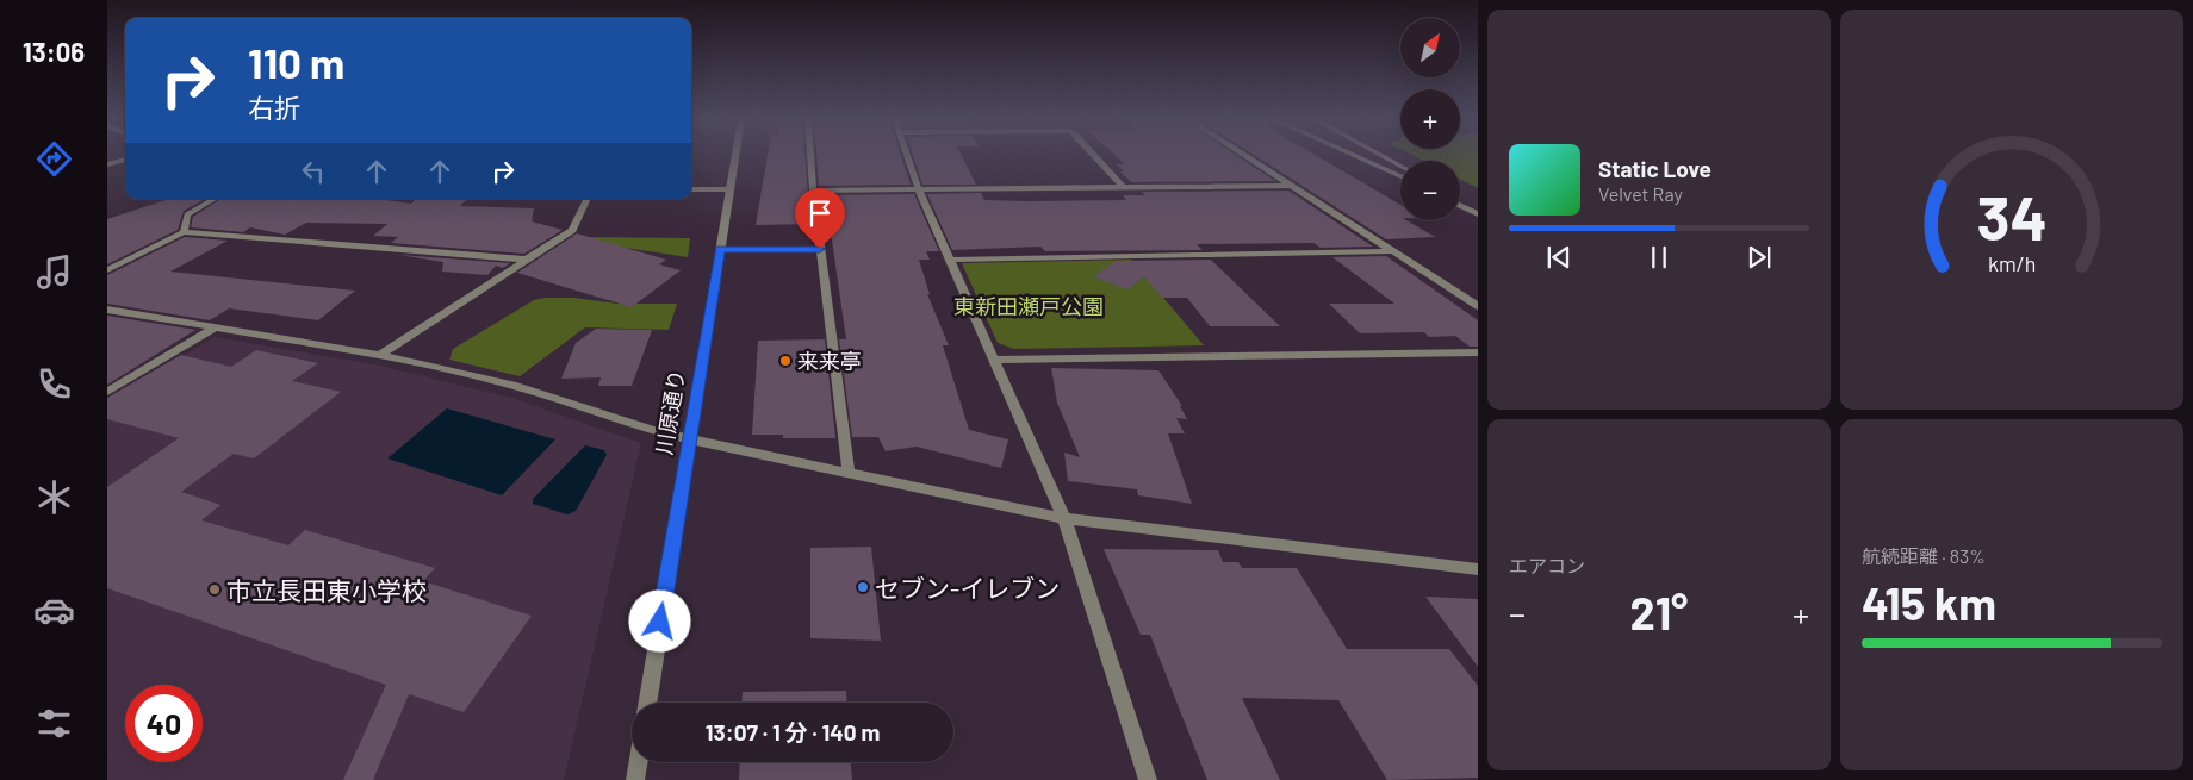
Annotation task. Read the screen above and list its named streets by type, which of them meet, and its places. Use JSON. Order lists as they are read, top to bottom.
{
  "streets": {
    "street": ["川原通り"]
  },
  "parks": ["東新田瀬戸公園"],
  "places": ["来来亭", "セブン-イレブン", "市立長田東小学校"],
  "north": "top right",
  "page": {
    "tabs": "13:06",
    "map_buttons": ["+", "−"],
    "turn": ["110 m", "右折"],
    "song": ["Static Love", "Velvet Ray"],
    "tile": [
      "エアコン",
      ["航続距離 · 83%", "415 km"]
    ],
    "heat": ["−", "21°", "+"],
    "limit": "40",
    "trip": "13:07 · 1 分 · 140 m",
    "gauge": ["34", "km/h"]
  }
}
